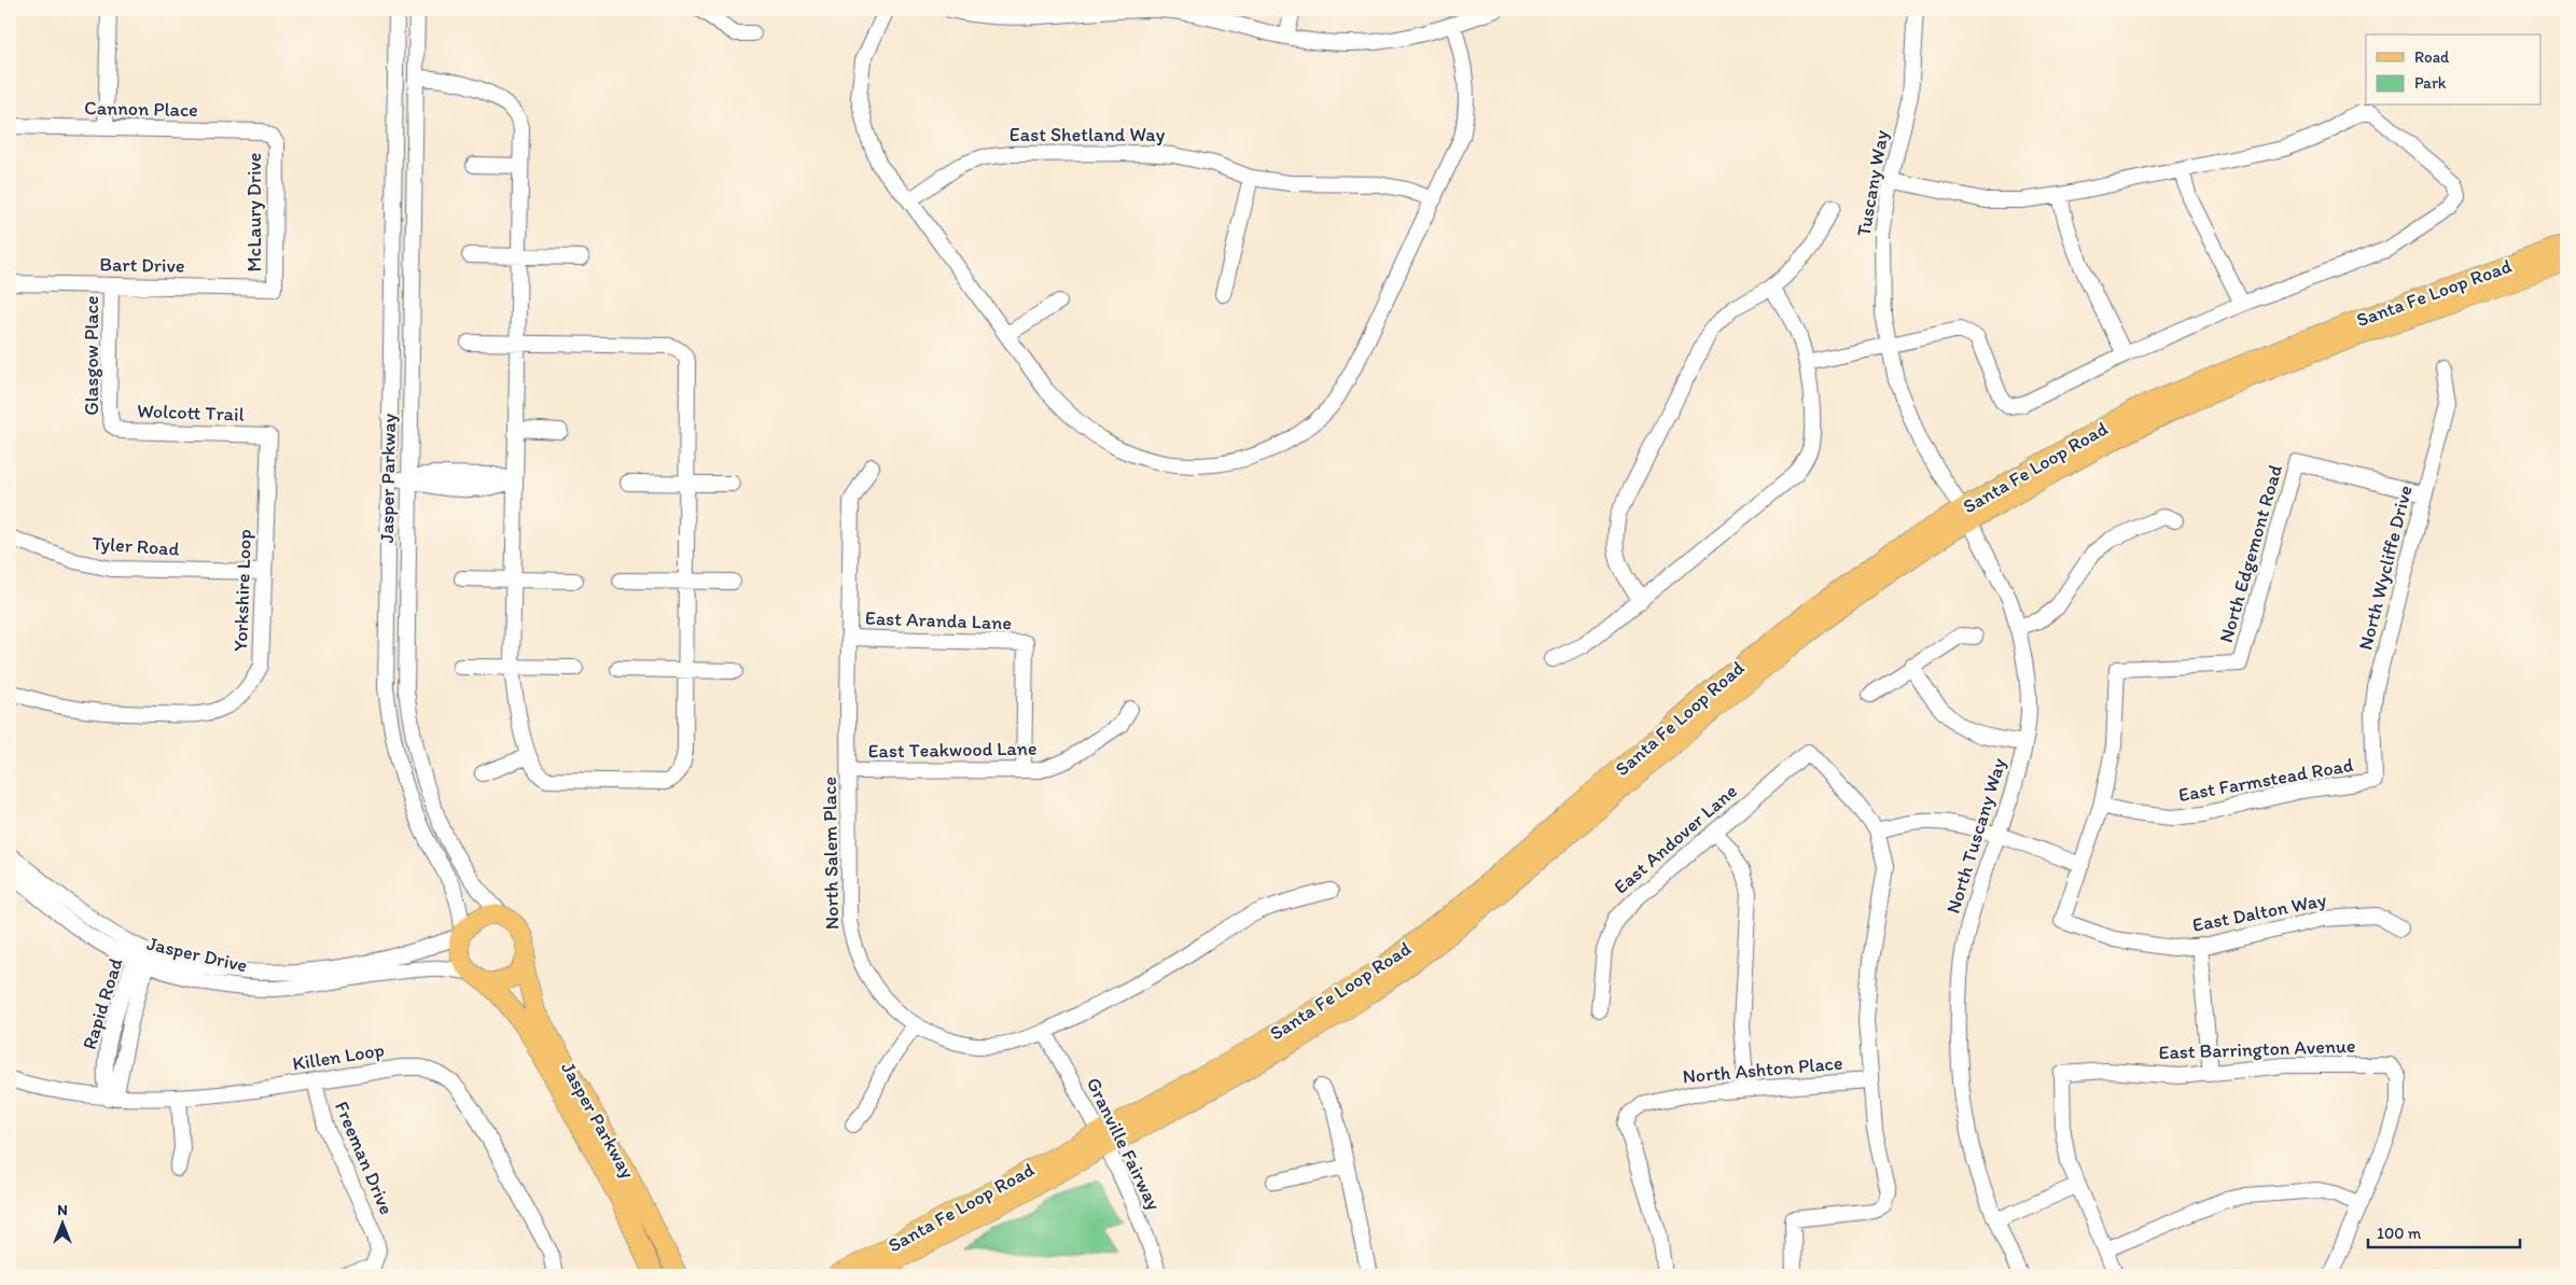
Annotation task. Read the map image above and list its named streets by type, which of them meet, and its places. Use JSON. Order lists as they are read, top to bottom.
{
  "streets": {
    "main road": ["Santa Fe Loop Road", "Jasper Parkway"],
    "street": [
      "Cannon Place",
      "East Shetland Way",
      "Tuscany Way",
      "McLaury Drive",
      "Bart Drive",
      "Glasgow Place",
      "Wolcott Trail",
      "Tyler Road",
      "North Edgemont Road",
      "North Wycliffe Drive",
      "Yorkshire Loop",
      "East Aranda Lane",
      "East Teakwood Lane",
      "East Farmstead Road",
      "North Tuscany Way",
      "East Andover Lane",
      "North Salem Place",
      "East Dalton Way",
      "Jasper Drive",
      "Rapid Road",
      "East Barrington Avenue",
      "Killen Loop",
      "North Ashton Place",
      "Granville Fairway",
      "Freeman Drive"
    ]
  },
  "crossings": [
    ["Cannon Place", "McLaury Drive"],
    ["Tuscany Way", "Santa Fe Loop Road"],
    ["Tuscany Way", "North Tuscany Way"],
    ["McLaury Drive", "Bart Drive"],
    ["Bart Drive", "Glasgow Place"],
    ["Santa Fe Loop Road", "North Tuscany Way"],
    ["Santa Fe Loop Road", "Granville Fairway"],
    ["Glasgow Place", "Wolcott Trail"],
    ["Wolcott Trail", "Yorkshire Loop"],
    ["Jasper Parkway", "Jasper Drive"],
    ["Tyler Road", "Yorkshire Loop"],
    ["North Edgemont Road", "North Wycliffe Drive"],
    ["North Edgemont Road", "East Farmstead Road"],
    ["North Edgemont Road", "East Dalton Way"],
    ["North Wycliffe Drive", "East Farmstead Road"],
    ["East Aranda Lane", "East Teakwood Lane"],
    ["East Aranda Lane", "North Salem Place"],
    ["East Teakwood Lane", "North Salem Place"],
    ["North Salem Place", "Granville Fairway"],
    ["Jasper Drive", "Rapid Road"],
    ["Rapid Road", "Killen Loop"],
    ["Killen Loop", "Freeman Drive"]
  ],
  "legend": ["Road", "Park"],
  "scale_bar": "100 m",
  "north": "top"
}
